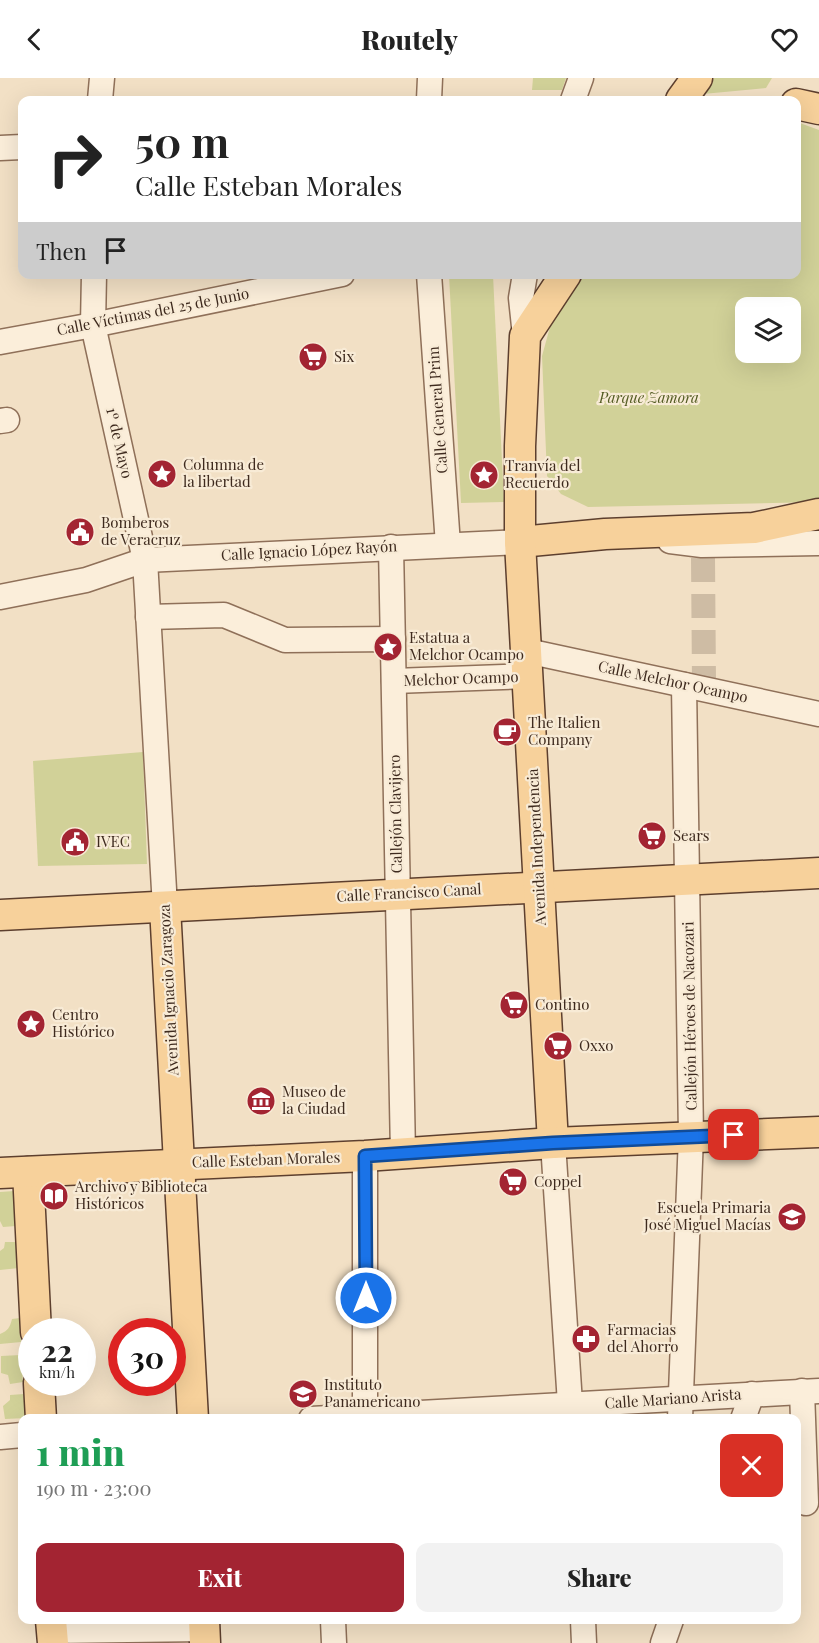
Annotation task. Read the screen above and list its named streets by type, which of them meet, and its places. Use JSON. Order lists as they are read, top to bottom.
{
  "streets": {
    "main road": [
      "Calle Ignacio López Rayón",
      "Avenida Independencia",
      "Calle Francisco Canal",
      "Avenida Ignacio Zaragoza",
      "Calle Esteban Morales"
    ],
    "street": [
      "Calle Víctimas del 25 de Junio",
      "Calle General Prim",
      "1º de Mayo",
      "Melchor Ocampo",
      "Calle Melchor Ocampo",
      "Callejón Clavijero",
      "Callejón Héroes de Nacozari",
      "Calle Mariano Arista"
    ]
  },
  "crossings": [
    ["Calle Víctimas del 25 de Junio", "1º de Mayo"],
    ["Calle General Prim", "Calle Ignacio López Rayón"],
    ["1º de Mayo", "Calle Ignacio López Rayón"],
    ["1º de Mayo", "Avenida Ignacio Zaragoza"],
    ["Calle Ignacio López Rayón", "Callejón Clavijero"],
    ["Calle Ignacio López Rayón", "Avenida Independencia"],
    ["Calle Ignacio López Rayón", "Avenida Ignacio Zaragoza"],
    ["Melchor Ocampo", "Calle Melchor Ocampo"],
    ["Melchor Ocampo", "Callejón Clavijero"],
    ["Melchor Ocampo", "Avenida Independencia"],
    ["Calle Melchor Ocampo", "Avenida Independencia"],
    ["Calle Melchor Ocampo", "Callejón Héroes de Nacozari"],
    ["Callejón Clavijero", "Calle Francisco Canal"],
    ["Callejón Clavijero", "Calle Esteban Morales"],
    ["Avenida Independencia", "Calle Francisco Canal"],
    ["Avenida Independencia", "Calle Esteban Morales"],
    ["Avenida Independencia", "Calle Mariano Arista"],
    ["Calle Francisco Canal", "Avenida Ignacio Zaragoza"],
    ["Calle Francisco Canal", "Callejón Héroes de Nacozari"],
    ["Avenida Ignacio Zaragoza", "Calle Esteban Morales"],
    ["Callejón Héroes de Nacozari", "Calle Esteban Morales"],
    ["Callejón Héroes de Nacozari", "Calle Mariano Arista"]
  ],
  "parks": ["Parque Zamora"],
  "places": {
    "supermarket": [
      "Six",
      "Sears",
      "Contino",
      "Oxxo",
      "Coppel"
    ],
    "place": [
      "Columna de la libertad",
      "Tranvía del Recuerdo",
      "Estatua a Melchor Ocampo",
      "Centro Histórico"
    ],
    "public building": ["Bomberos de Veracruz", "IVEC"],
    "cafe": ["The Italien Company"],
    "museum": ["Museo de la Ciudad"],
    "library": ["Archivo y Biblioteca Históricos"],
    "school or university": ["Escuela Primaria José Miguel Macías", "Instituto Panamericano"],
    "pharmacy": ["Farmacias del Ahorro"]
  },
  "page": {
    "header": "Routely",
    "turn": ["50 m", "Calle Esteban Morales"],
    "then": "Then",
    "speed": "22 km/h",
    "limit": "30",
    "heading": ["1 min", "190 m · 23:00"],
    "buttons": ["Exit", "Share"]
  }
}
